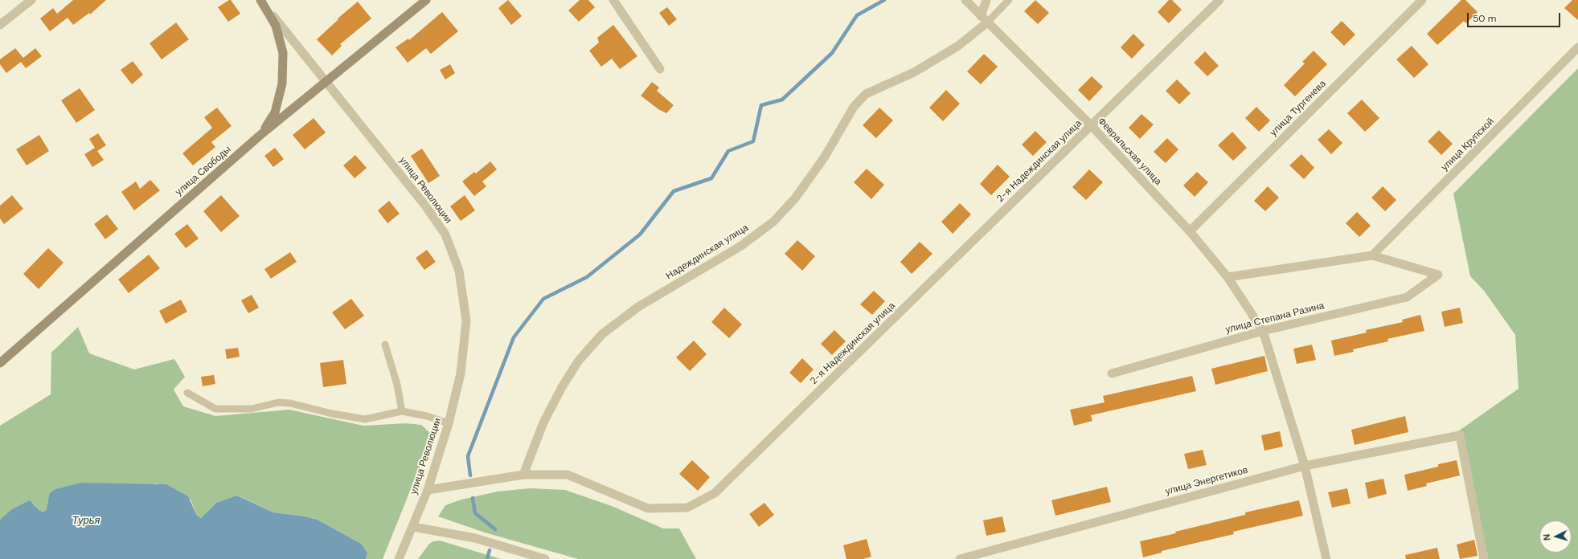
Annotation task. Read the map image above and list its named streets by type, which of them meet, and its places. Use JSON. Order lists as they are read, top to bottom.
{
  "streets": {
    "main road": ["улица Свободы"],
    "street": [
      "улица Тургенева",
      "улица Крупской",
      "Февральская улица",
      "2-я Надеждинская улица",
      "улица Революции",
      "Надеждинская улица",
      "улица Степана Разина",
      "улица Энергетиков"
    ]
  },
  "crossings": [
    ["улица Тургенева", "Февральская улица"],
    ["улица Крупской", "улица Степана Разина"],
    ["Февральская улица", "2-я Надеждинская улица"],
    ["Февральская улица", "Надеждинская улица"],
    ["Февральская улица", "улица Степана Разина"],
    ["Февральская улица", "улица Энергетиков"],
    ["2-я Надеждинская улица", "улица Революции"],
    ["2-я Надеждинская улица", "Надеждинская улица"],
    ["улица Свободы", "улица Революции"]
  ],
  "water": ["Турья"],
  "scale_bar": "50 m",
  "north": "left"
}
